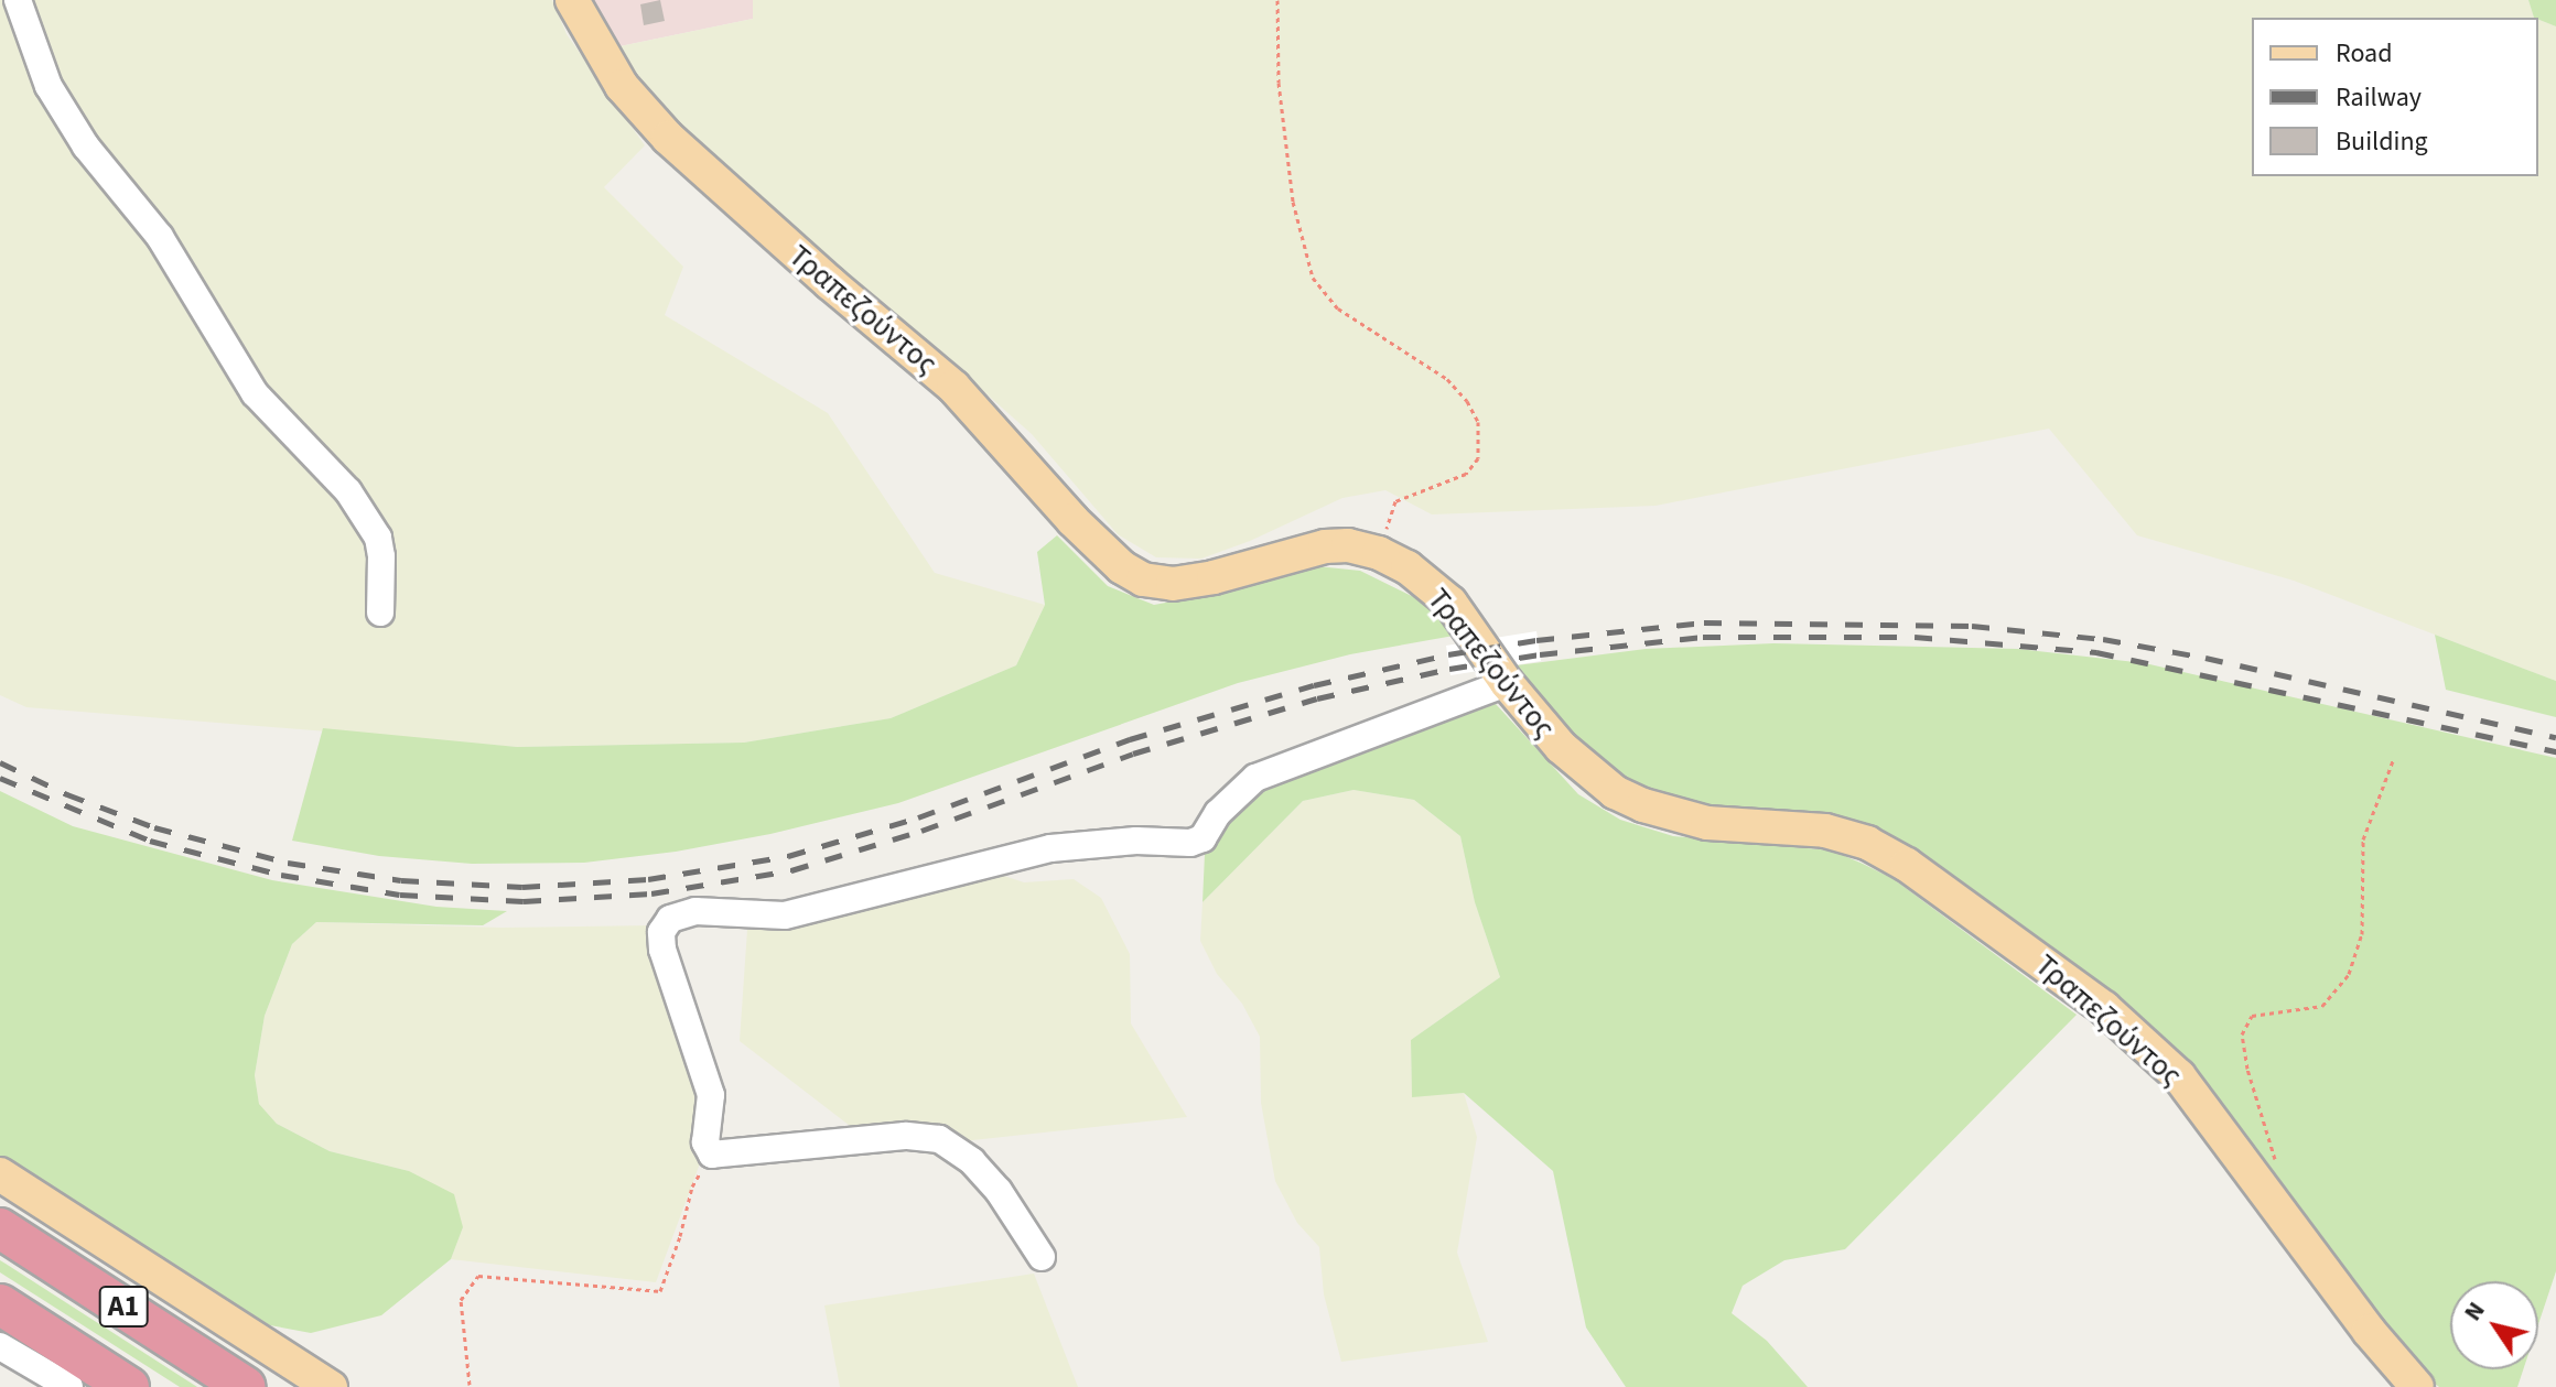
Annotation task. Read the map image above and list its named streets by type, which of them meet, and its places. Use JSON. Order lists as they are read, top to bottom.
{
  "streets": {
    "highway": ["Α1"],
    "main road": ["Τραπεζούντος"]
  },
  "legend": ["Road", "Railway", "Building"],
  "north": "top left"
}
